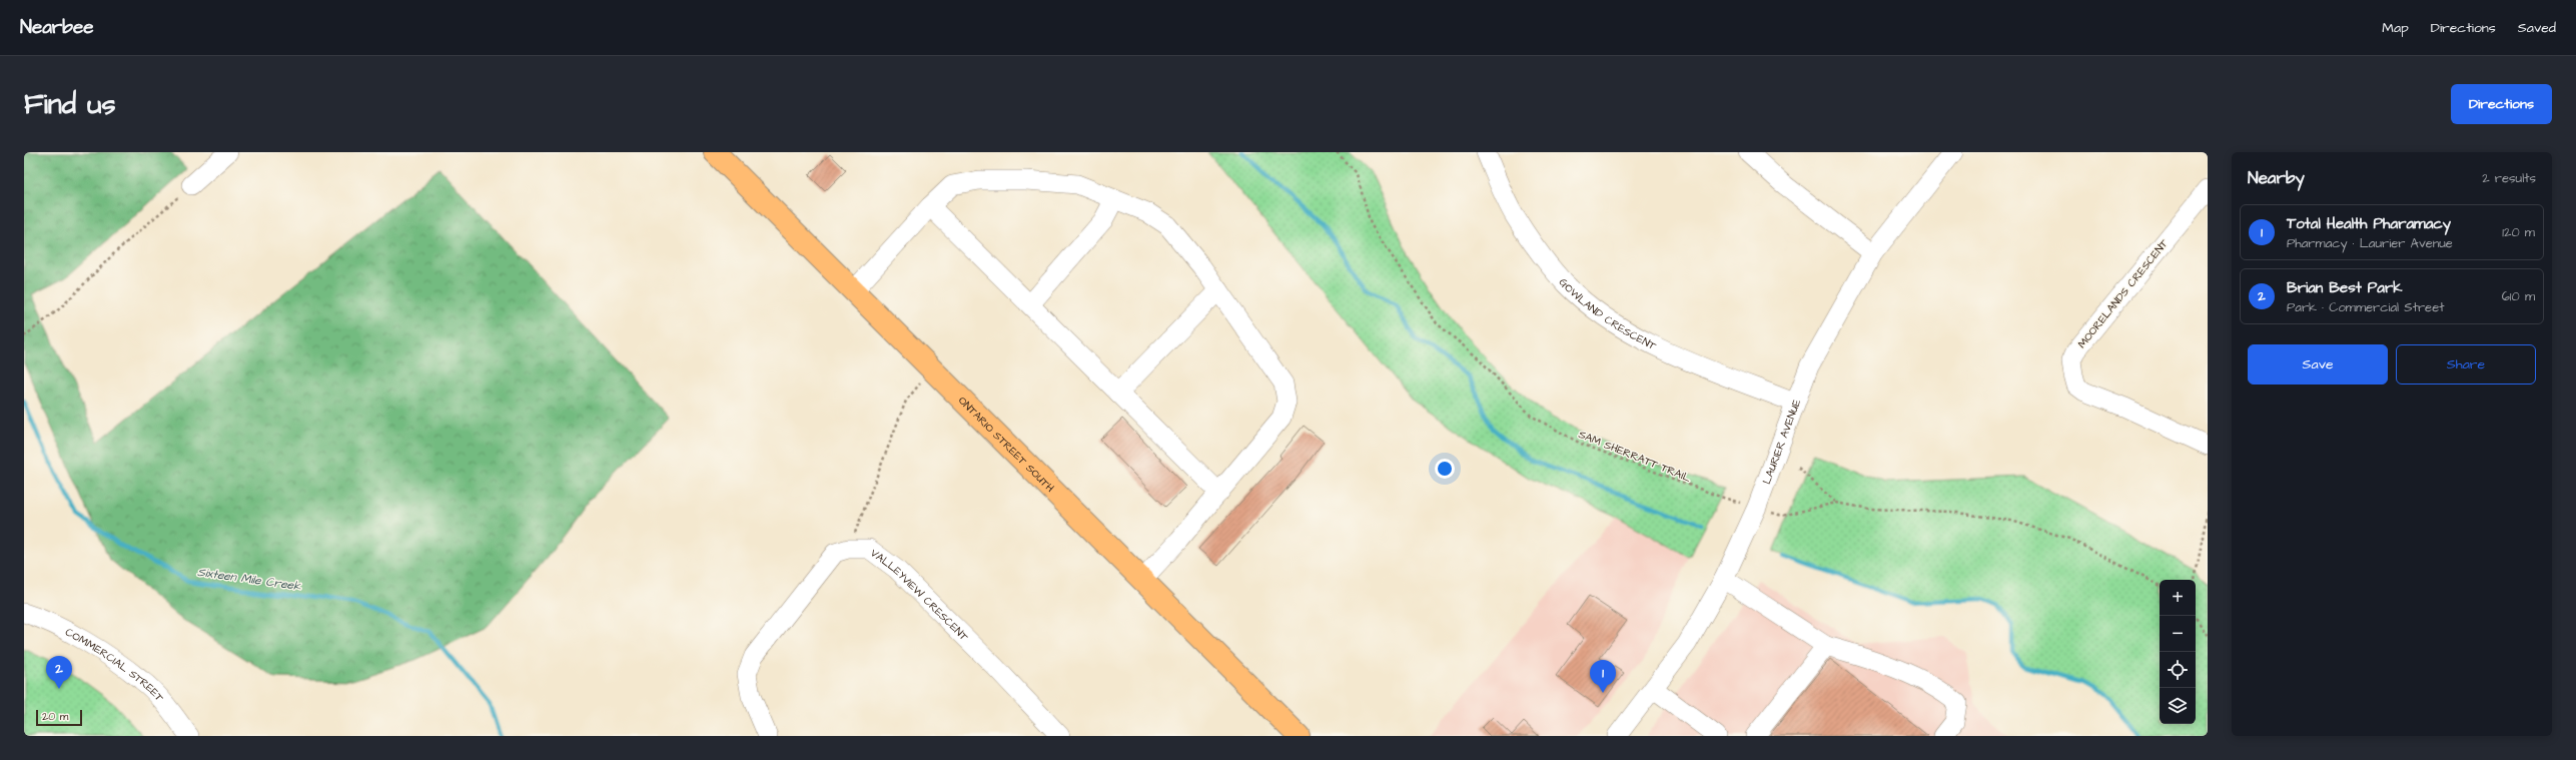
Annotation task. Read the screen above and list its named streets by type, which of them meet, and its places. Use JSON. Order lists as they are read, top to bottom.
{
  "streets": {
    "main road": ["ONTARIO STREET SOUTH"],
    "street": [
      "MOORELANDS CRESCENT",
      "GOWLAND CRESCENT",
      "LAURIER AVENUE",
      "VALLEYVIEW CRESCENT",
      "COMMERCIAL STREET"
    ],
    "path": ["SAM SHERRATT TRAIL"]
  },
  "crossings": [
    ["GOWLAND CRESCENT", "LAURIER AVENUE"],
    ["LAURIER AVENUE", "SAM SHERRATT TRAIL"]
  ],
  "water": ["Sixteen Mile Creek"],
  "scale_bar": "20 m",
  "page": {
    "header": "Nearbee",
    "nav": ["Map", "Directions", "Saved"],
    "buttons": [
      "Directions",
      ["Save", "Share"]
    ],
    "title": "Find us",
    "heading": ["Nearby", "2 results"],
    "list": [
      {
        "mark": "1",
        "name": "Total Health Pharamacy",
        "note": "Pharmacy · Laurier Avenue",
        "value": "120 m"
      },
      {
        "mark": "2",
        "name": "Brian Best Park",
        "note": "Park · Commercial Street",
        "value": "610 m"
      }
    ],
    "map_buttons": ["+", "−"],
    "pins": ["2", "1"],
    "scale": "20 m"
  }
}
